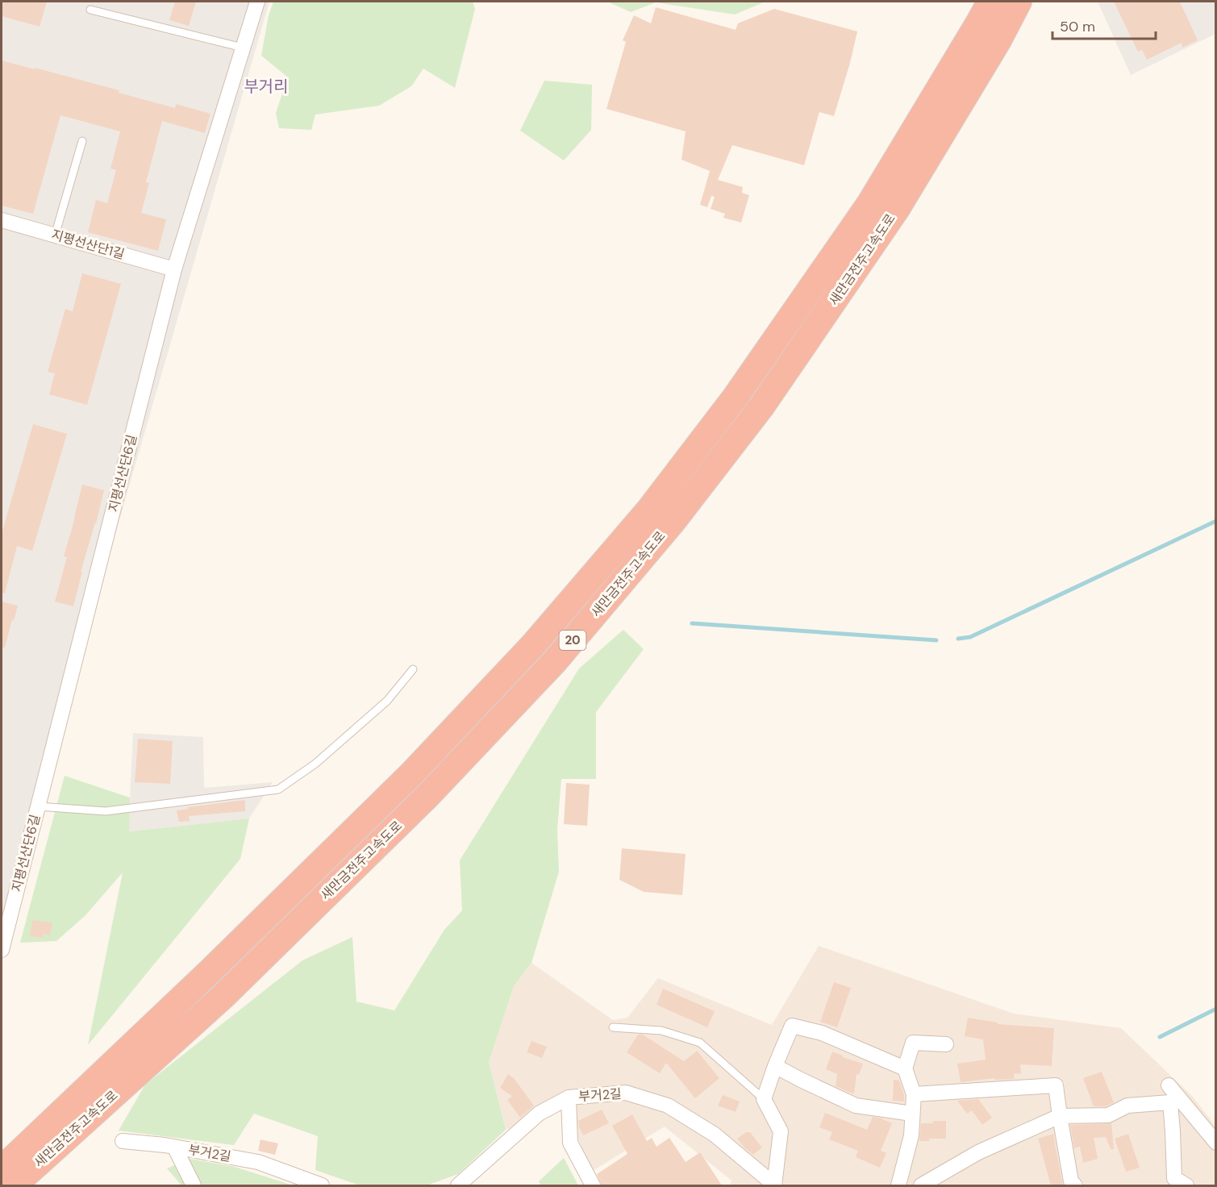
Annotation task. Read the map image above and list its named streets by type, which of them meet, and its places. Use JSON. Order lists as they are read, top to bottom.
{
  "streets": {
    "highway": ["새만금전주고속도로", "20"],
    "street": ["지평선산단1길", "지평선산단6길", "부거2길"]
  },
  "crossings": [
    ["지평선산단1길", "지평선산단6길"]
  ],
  "districts": ["부거리"],
  "scale_bar": "50 m"
}
